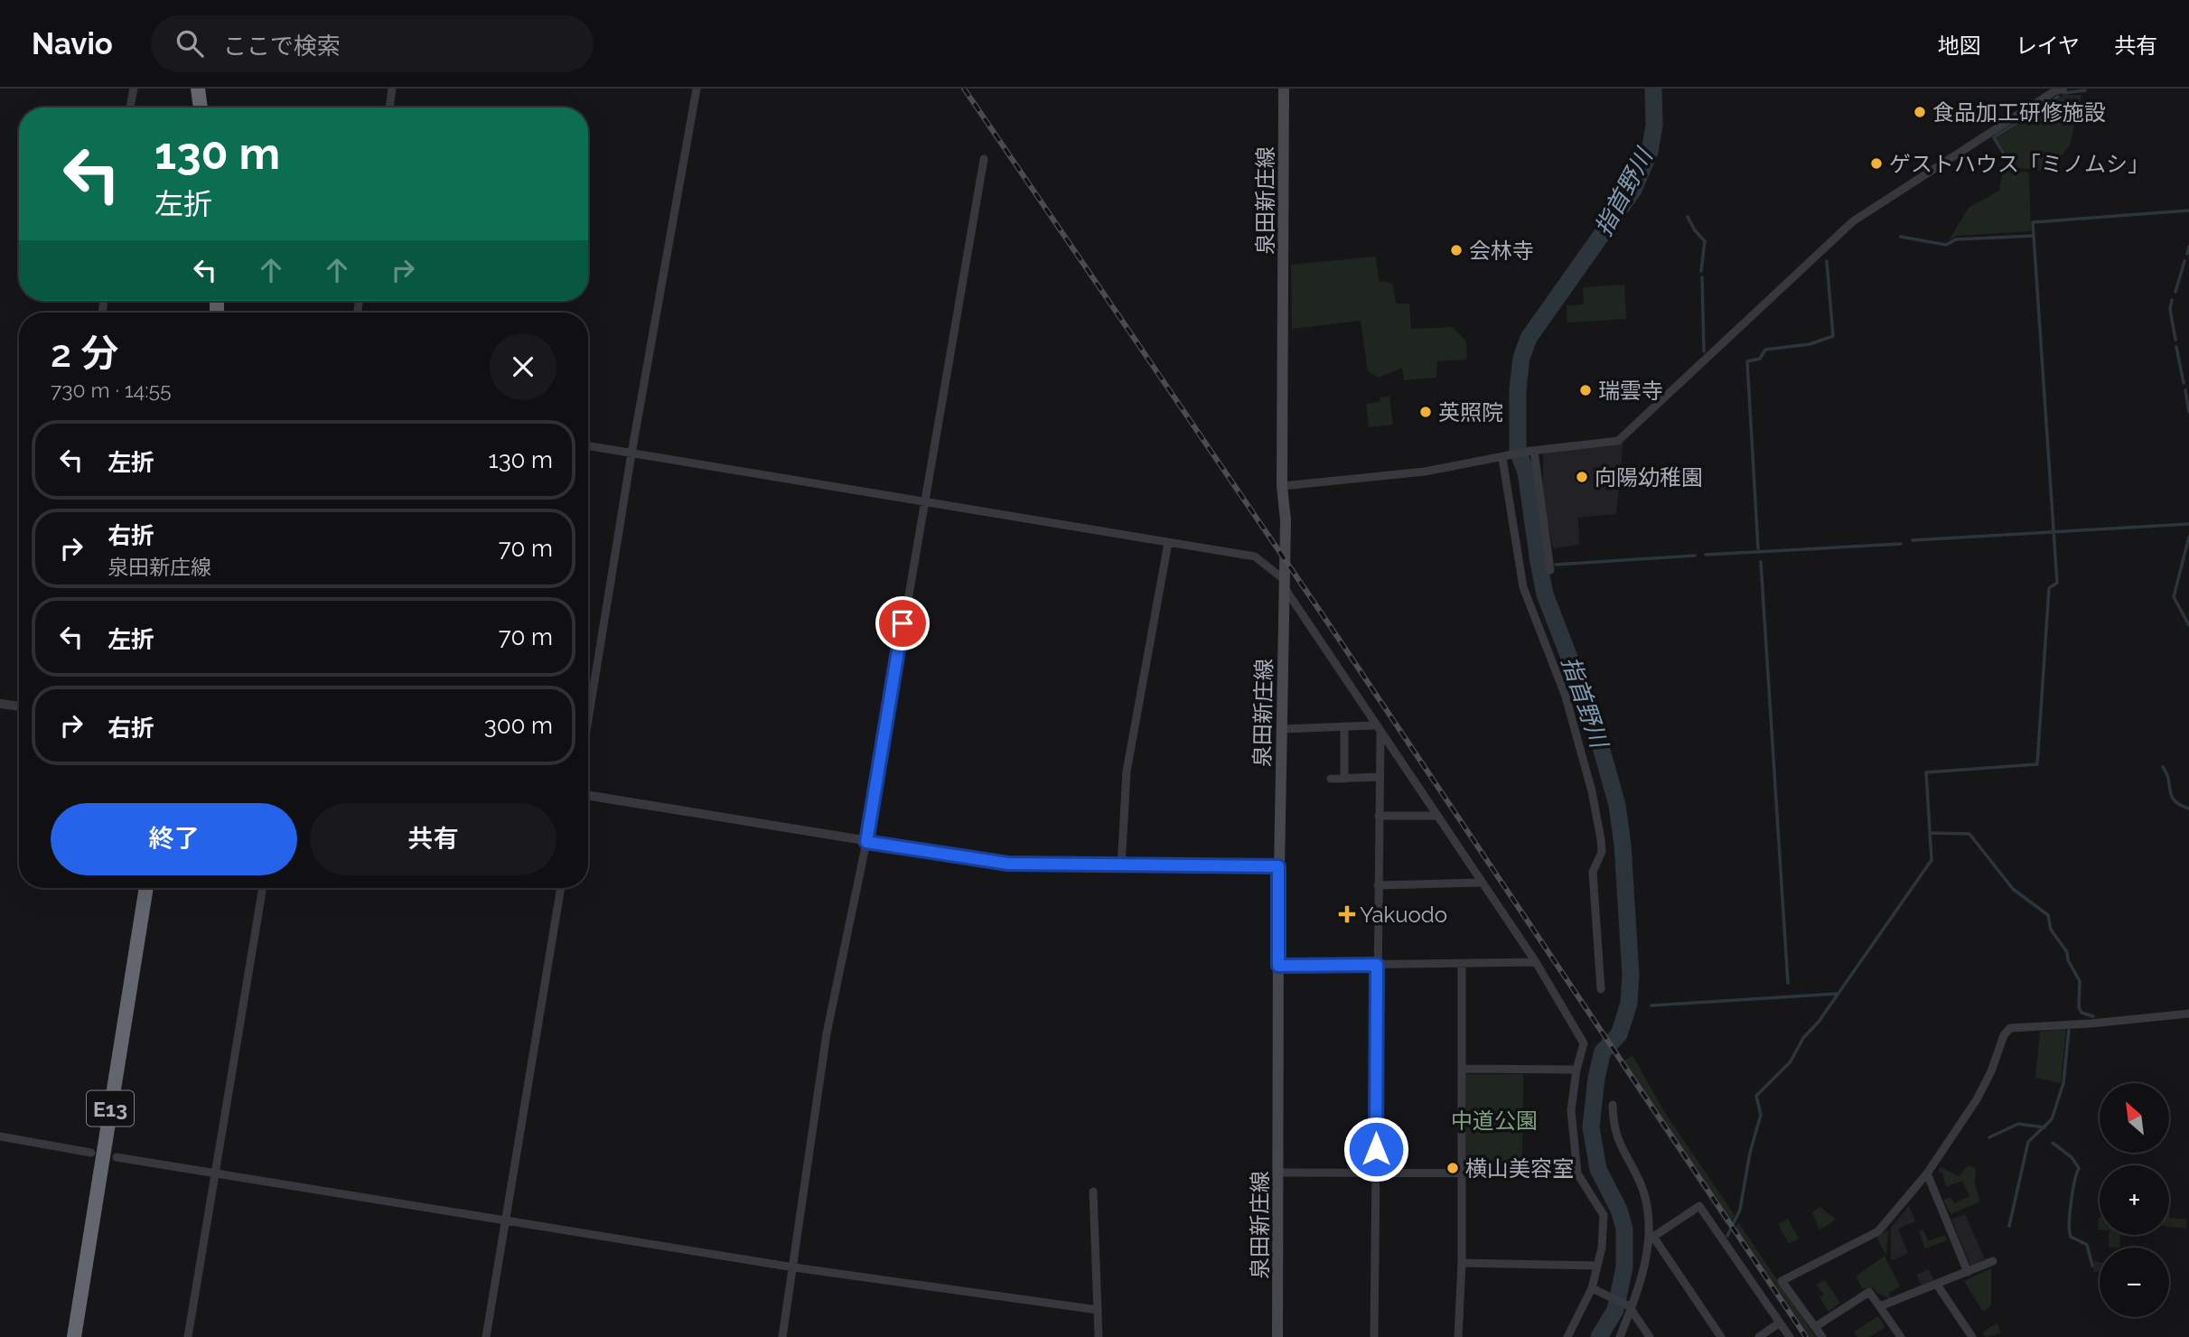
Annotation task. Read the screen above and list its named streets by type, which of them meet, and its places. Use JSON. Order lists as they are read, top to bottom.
{
  "streets": {
    "highway": ["E13"],
    "main road": ["泉田新庄線"]
  },
  "water": ["指首野川"],
  "parks": ["中道公園"],
  "places": {
    "other": [
      "食品加工研修施設",
      "ゲストハウス「ミノムシ」",
      "会林寺",
      "瑞雲寺",
      "英照院",
      "向陽幼稚園",
      "横山美容室"
    ],
    "health": ["Yakuodo"]
  },
  "north": "top left",
  "page": {
    "header": "Navio",
    "search": "ここで検索",
    "nav": ["地図", "レイヤ", "共有"],
    "turn": ["130 m", "左折"],
    "heading": ["2 分", "730 m · 14:55"],
    "list": [
      {
        "name": "左折",
        "value": "130 m"
      },
      {
        "name": "右折",
        "note": "泉田新庄線",
        "value": "70 m"
      },
      {
        "name": "左折",
        "value": "70 m"
      },
      {
        "name": "右折",
        "value": "300 m"
      }
    ],
    "buttons": ["終了", "共有"],
    "map_buttons": ["+", "−"]
  }
}
